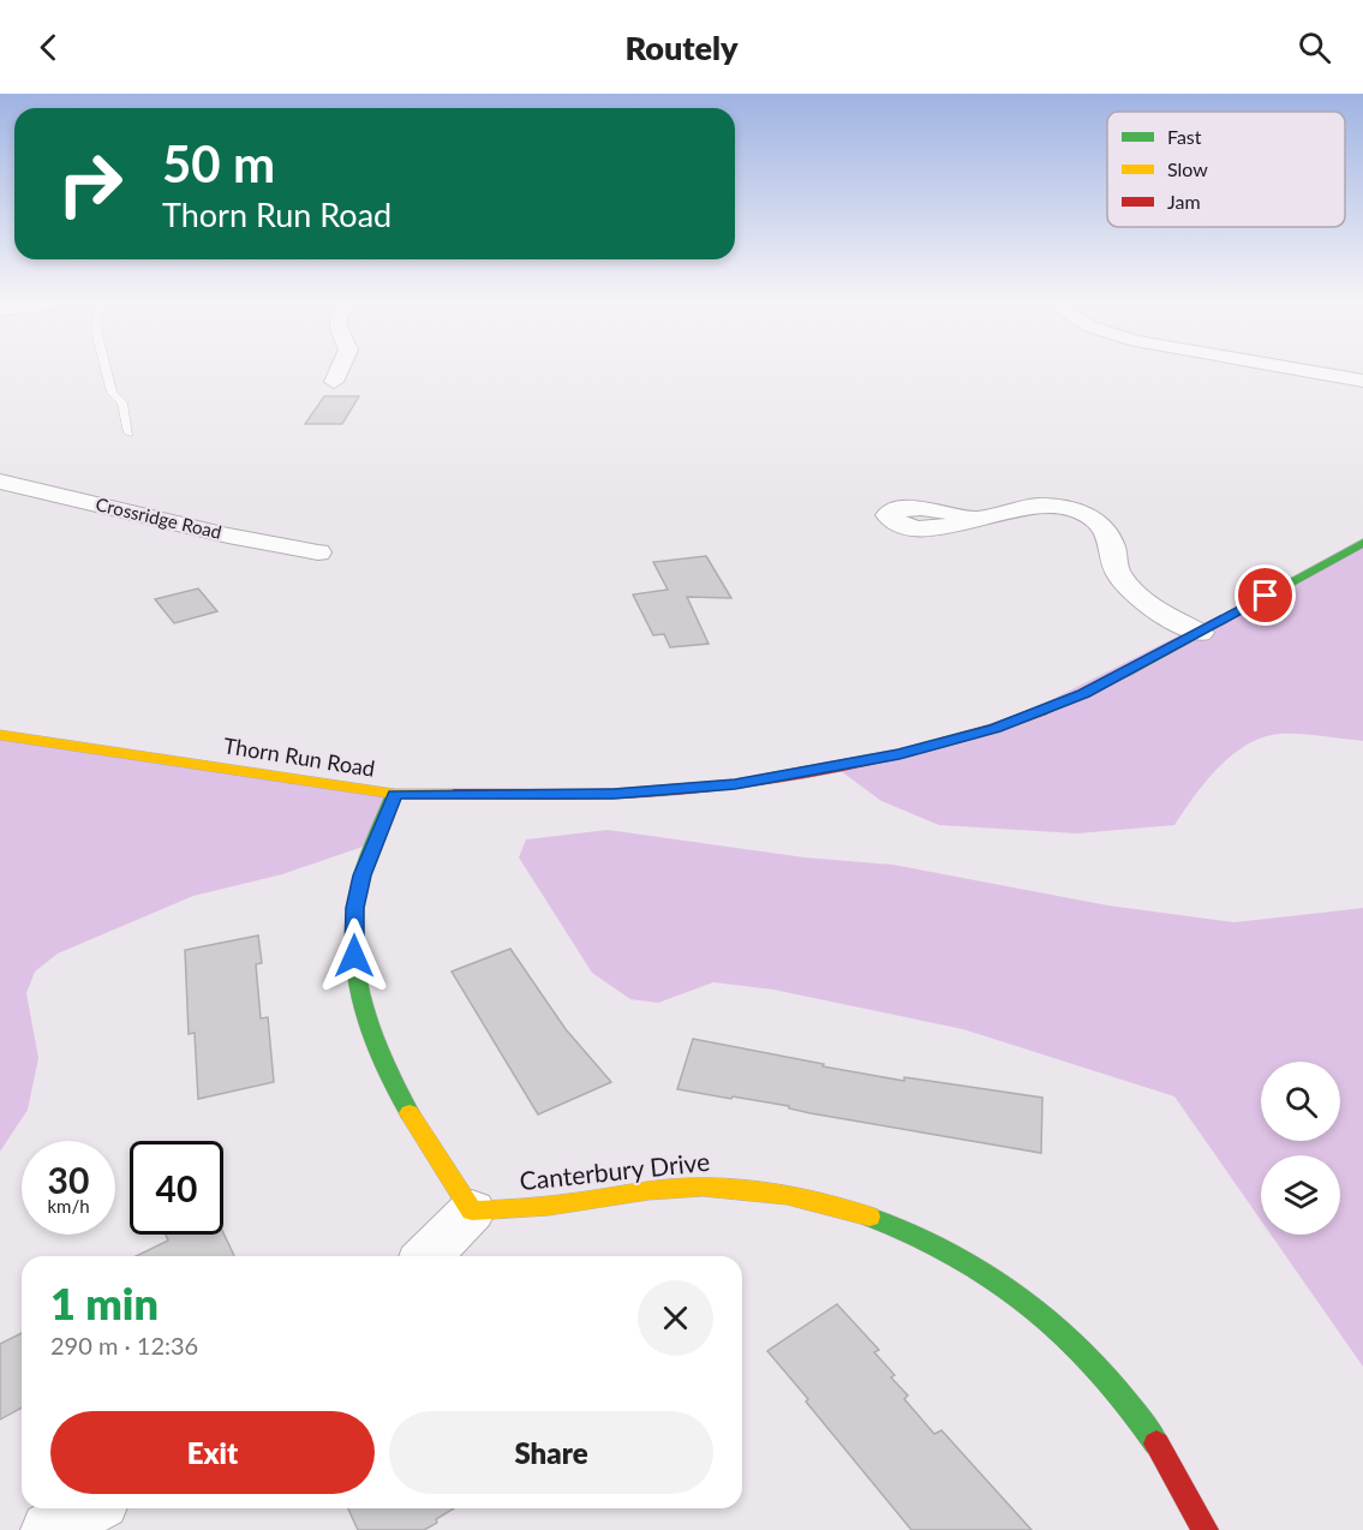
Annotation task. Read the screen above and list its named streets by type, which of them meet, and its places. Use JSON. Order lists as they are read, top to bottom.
{
  "streets": {
    "street": ["Crossridge Road", "Thorn Run Road", "Canterbury Drive"]
  },
  "legend": ["Fast", "Slow", "Jam"],
  "page": {
    "header": "Routely",
    "turn": ["50 m", "Thorn Run Road"],
    "speed": "30 km/h",
    "limit": "40",
    "heading": ["1 min", "290 m · 12:36"],
    "buttons": ["Exit", "Share"]
  }
}
